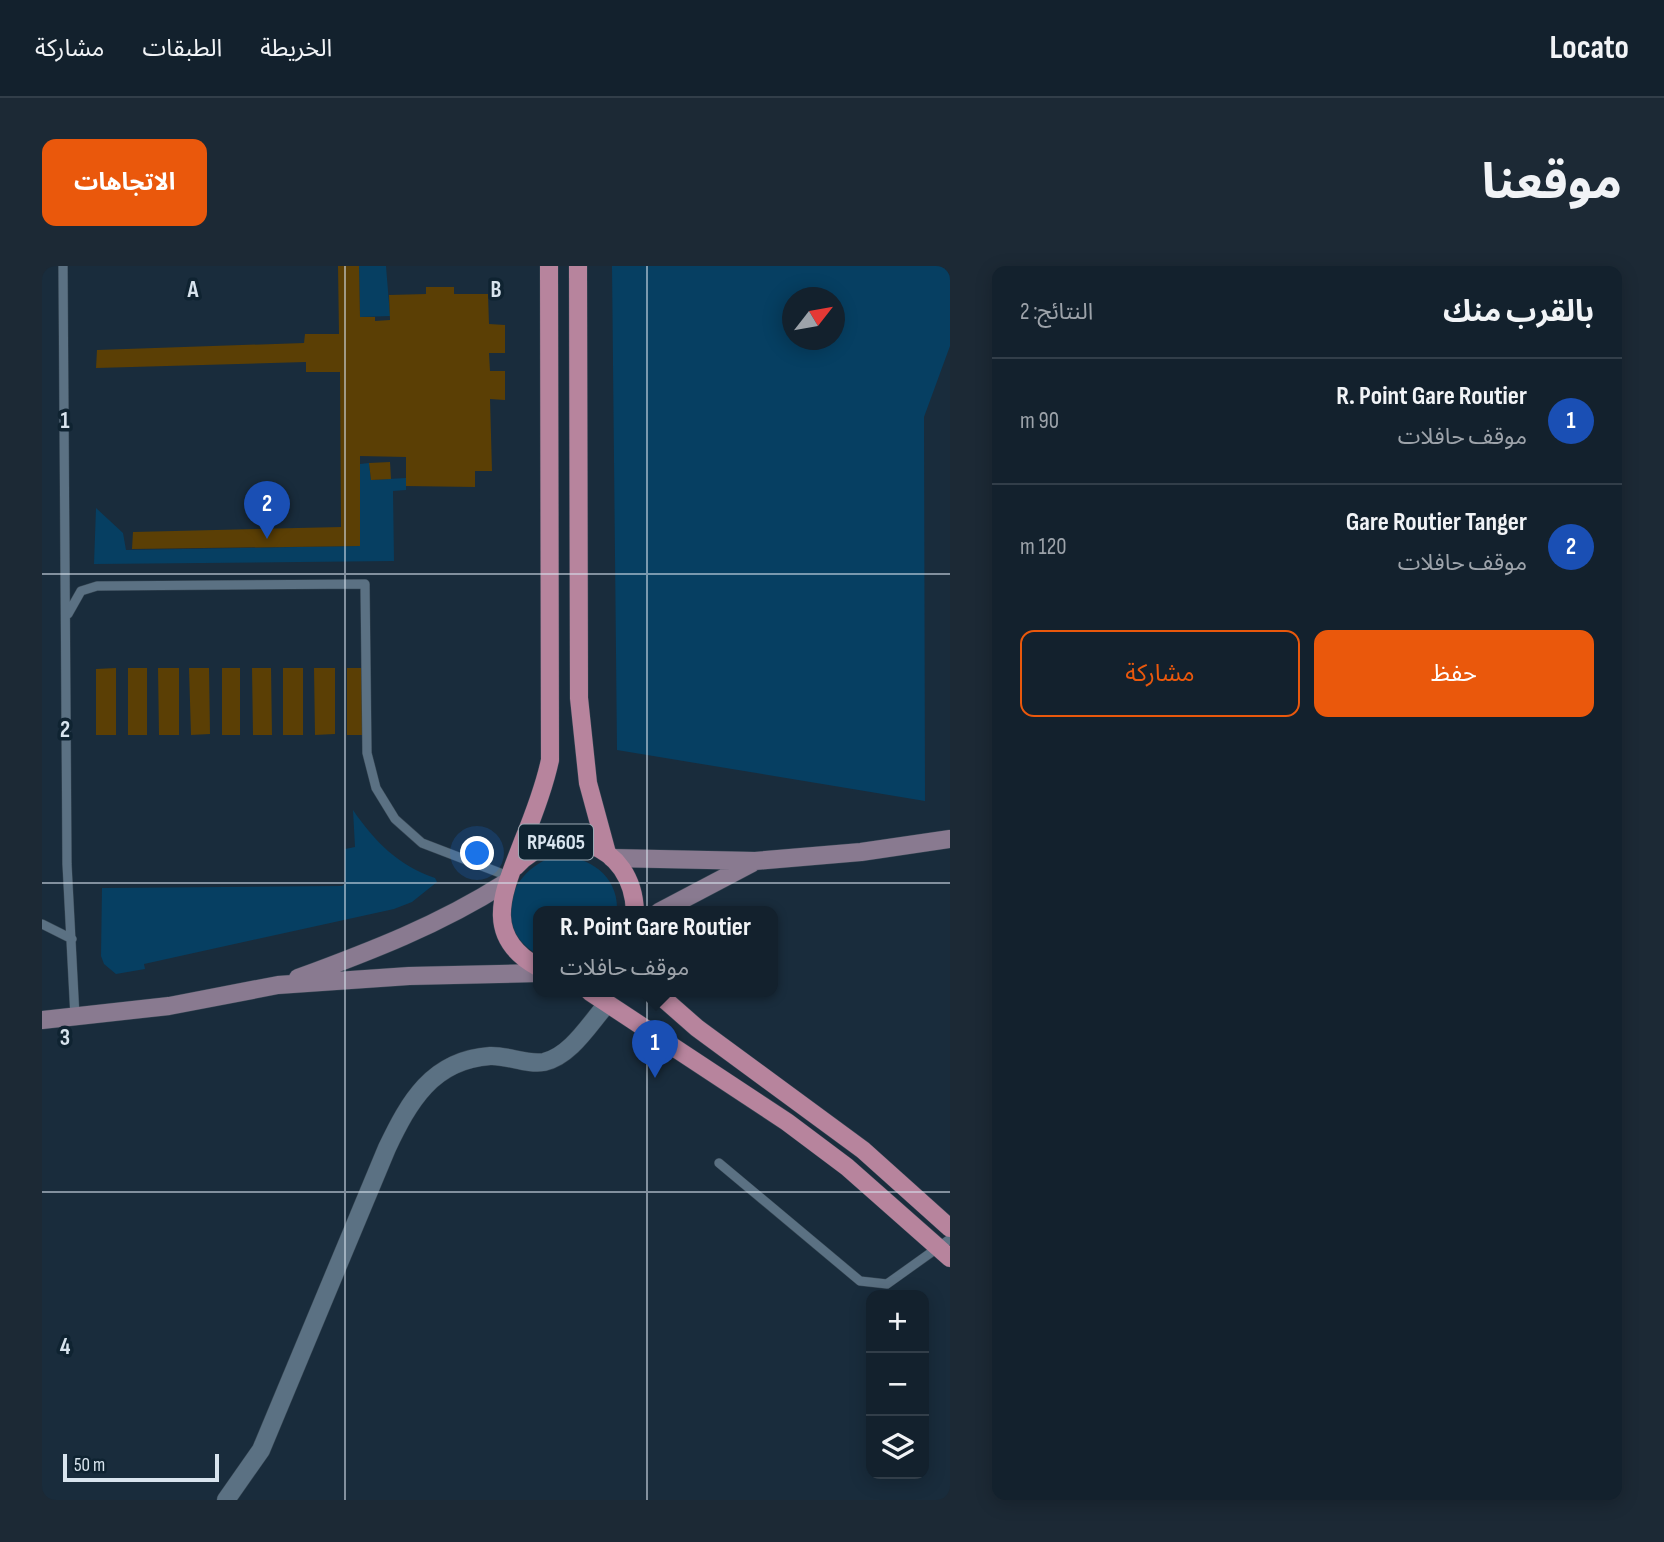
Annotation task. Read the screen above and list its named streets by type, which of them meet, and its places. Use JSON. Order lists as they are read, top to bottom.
{
  "streets": {
    "main road": ["RP4605"]
  },
  "scale_bar": "50 m",
  "north": "top right",
  "page": {
    "header": "Locato",
    "nav": ["الخريطة", "الطبقات", "مشاركة"],
    "title": "موقعنا",
    "buttons": [
      "الاتجاهات",
      ["حفظ", "مشاركة"]
    ],
    "heading": ["بالقرب منك", "النتائج: 2"],
    "list": [
      {
        "mark": "1",
        "name": "R. Point Gare Routier",
        "note": "موقف حافلات",
        "value": "90 m"
      },
      {
        "mark": "2",
        "name": "Gare Routier Tanger",
        "note": "موقف حافلات",
        "value": "120 m"
      }
    ],
    "pins": ["2", "1"],
    "popup": ["R. Point Gare Routier", "موقف حافلات"],
    "map_buttons": ["+", "−"],
    "scale": "50 m"
  },
  "grid": {
    "columns": ["A", "B"],
    "rows": [
      "1",
      "2",
      "3",
      "4"
    ]
  }
}
